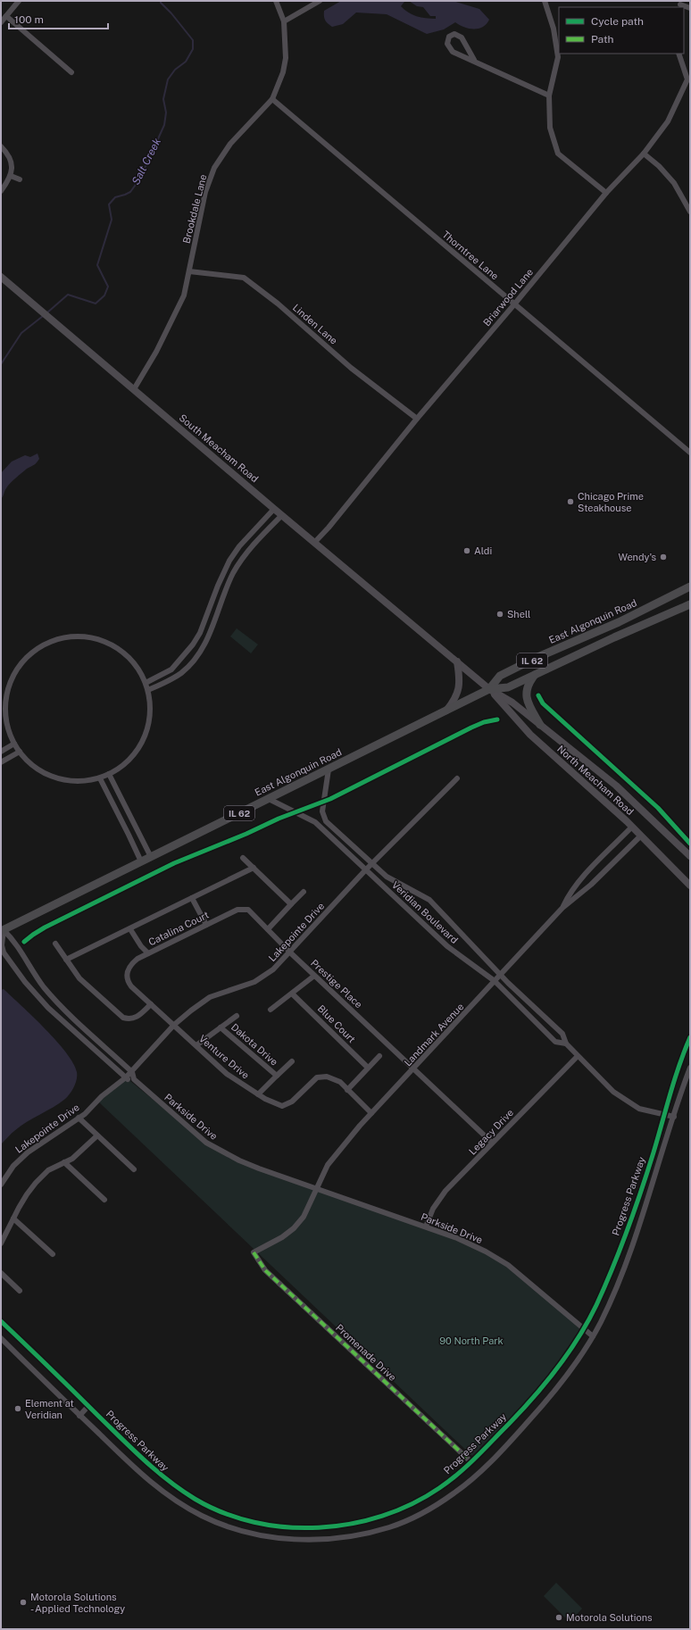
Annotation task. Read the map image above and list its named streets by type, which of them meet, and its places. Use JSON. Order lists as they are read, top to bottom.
{
  "streets": {
    "main road": [
      "South Meacham Road",
      "East Algonquin Road",
      "IL 62",
      "North Meacham Road"
    ],
    "street": [
      "Brookdale Lane",
      "Thorntree Lane",
      "Briarwood Lane",
      "Linden Lane",
      "Veridian Boulevard",
      "Catalina Court",
      "Lakepointe Drive",
      "Prestige Place",
      "Blue Court",
      "Landmark Avenue",
      "Dakota Drive",
      "Venture Drive",
      "Parkside Drive",
      "Legacy Drive",
      "Progress Parkway",
      "Promenade Drive"
    ]
  },
  "crossings": [
    ["Brookdale Lane", "Thorntree Lane"],
    ["Brookdale Lane", "Linden Lane"],
    ["Brookdale Lane", "South Meacham Road"],
    ["Thorntree Lane", "Briarwood Lane"],
    ["Briarwood Lane", "Linden Lane"],
    ["Briarwood Lane", "South Meacham Road"],
    ["South Meacham Road", "North Meacham Road"],
    ["East Algonquin Road", "North Meacham Road"],
    ["East Algonquin Road", "Veridian Boulevard"],
    ["North Meacham Road", "Landmark Avenue"],
    ["Veridian Boulevard", "Lakepointe Drive"],
    ["Veridian Boulevard", "Landmark Avenue"],
    ["Veridian Boulevard", "Legacy Drive"],
    ["Veridian Boulevard", "Progress Parkway"],
    ["Catalina Court", "Prestige Place"],
    ["Catalina Court", "Venture Drive"],
    ["Lakepointe Drive", "Prestige Place"],
    ["Lakepointe Drive", "Venture Drive"],
    ["Prestige Place", "Landmark Avenue"],
    ["Prestige Place", "Legacy Drive"],
    ["Landmark Avenue", "Venture Drive"],
    ["Landmark Avenue", "Parkside Drive"],
    ["Landmark Avenue", "Promenade Drive"],
    ["Dakota Drive", "Venture Drive"],
    ["Parkside Drive", "Legacy Drive"],
    ["Parkside Drive", "Progress Parkway"],
    ["Progress Parkway", "Promenade Drive"]
  ],
  "water": ["Salt Creek"],
  "parks": ["90 North Park"],
  "places": [
    "Chicago Prime Steakhouse",
    "Aldi",
    "Wendy's",
    "Shell",
    "Element at Veridian",
    "Motorola Solutions - Applied Technology",
    "Motorola Solutions"
  ],
  "legend": ["Cycle path", "Path"],
  "scale_bar": "100 m"
}
